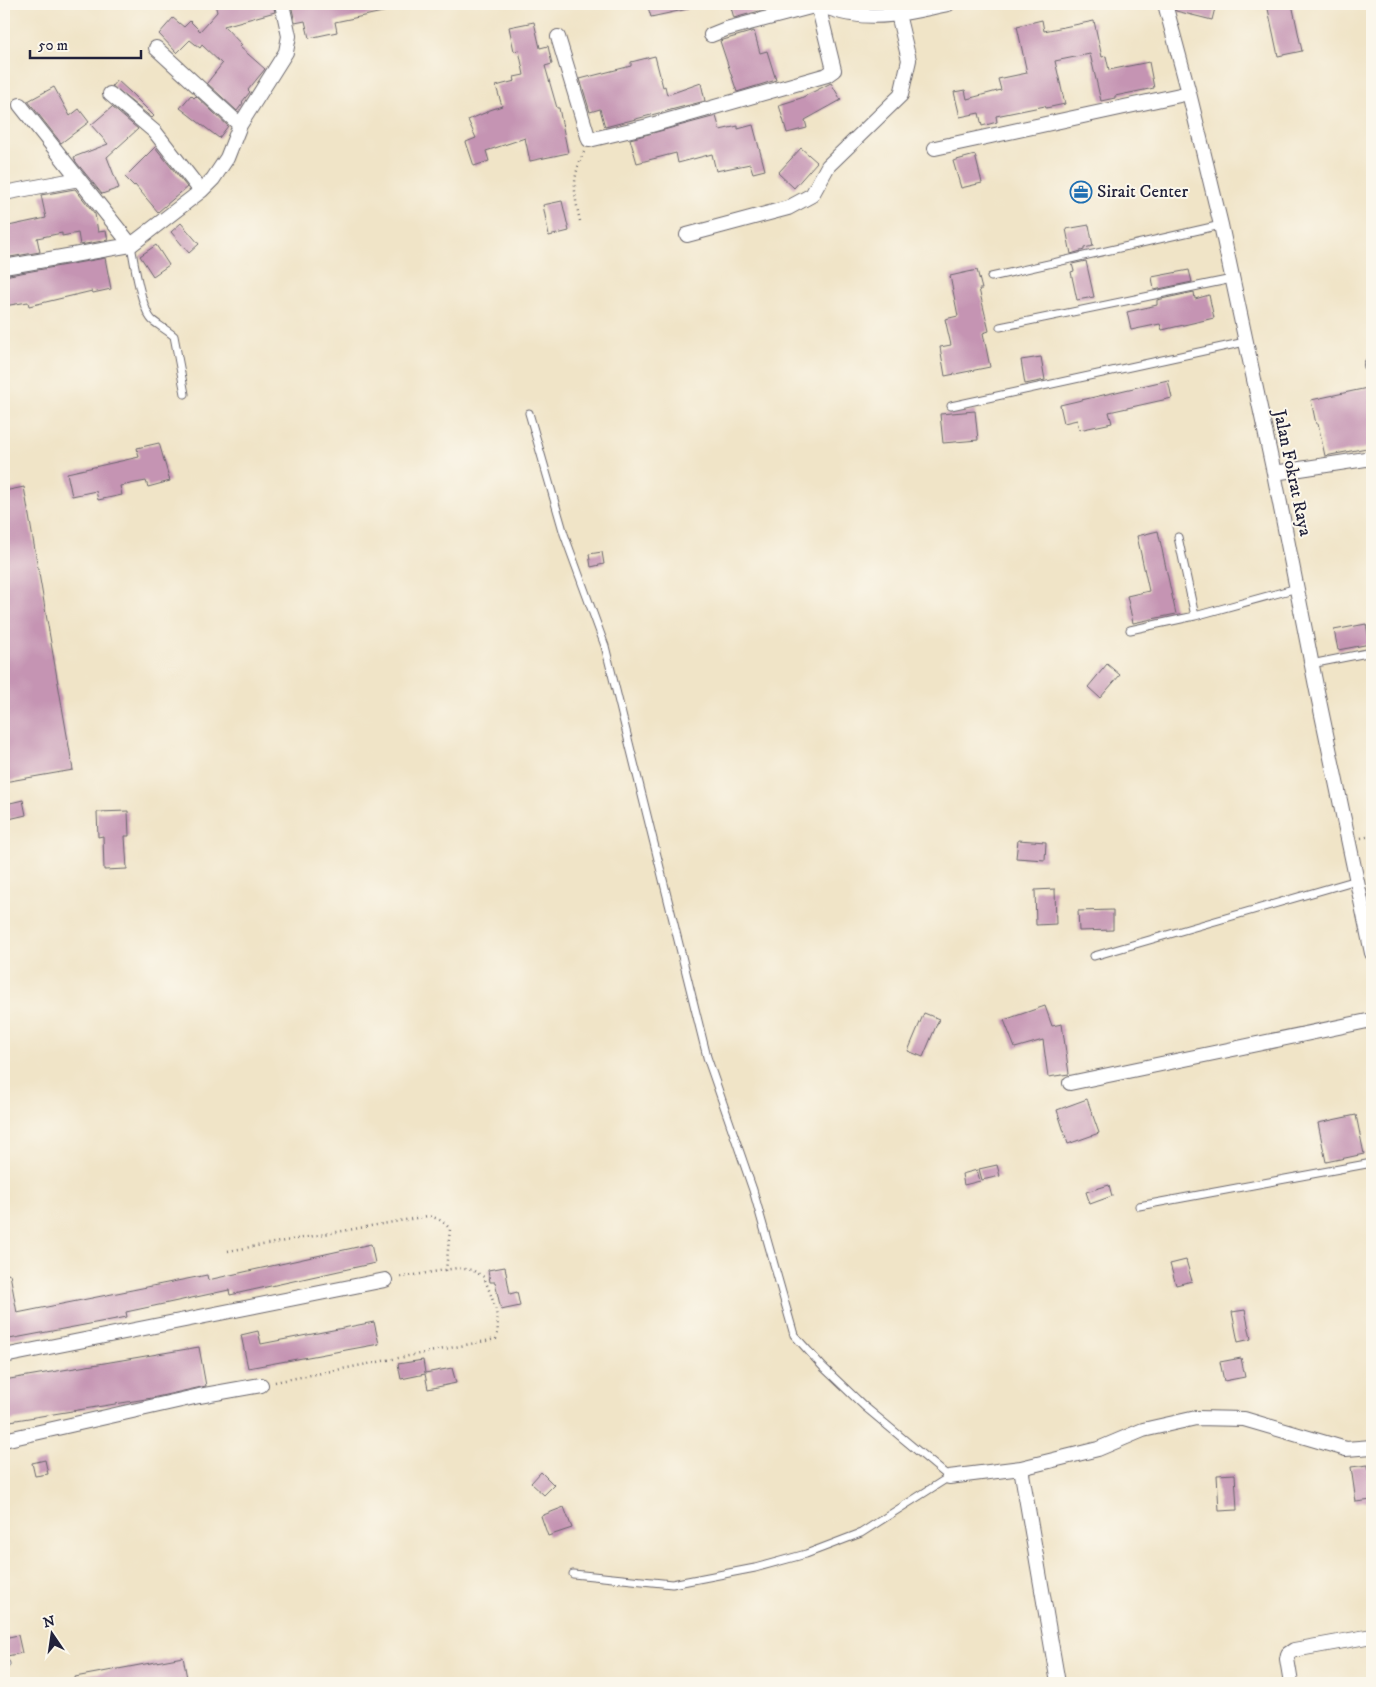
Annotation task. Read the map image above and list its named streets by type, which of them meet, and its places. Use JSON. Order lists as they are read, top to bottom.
{
  "streets": {
    "street": ["Jalan Fokrat Raya"]
  },
  "places": {
    "office": ["Sirait Center"]
  },
  "scale_bar": "50 m",
  "north": "top"
}
